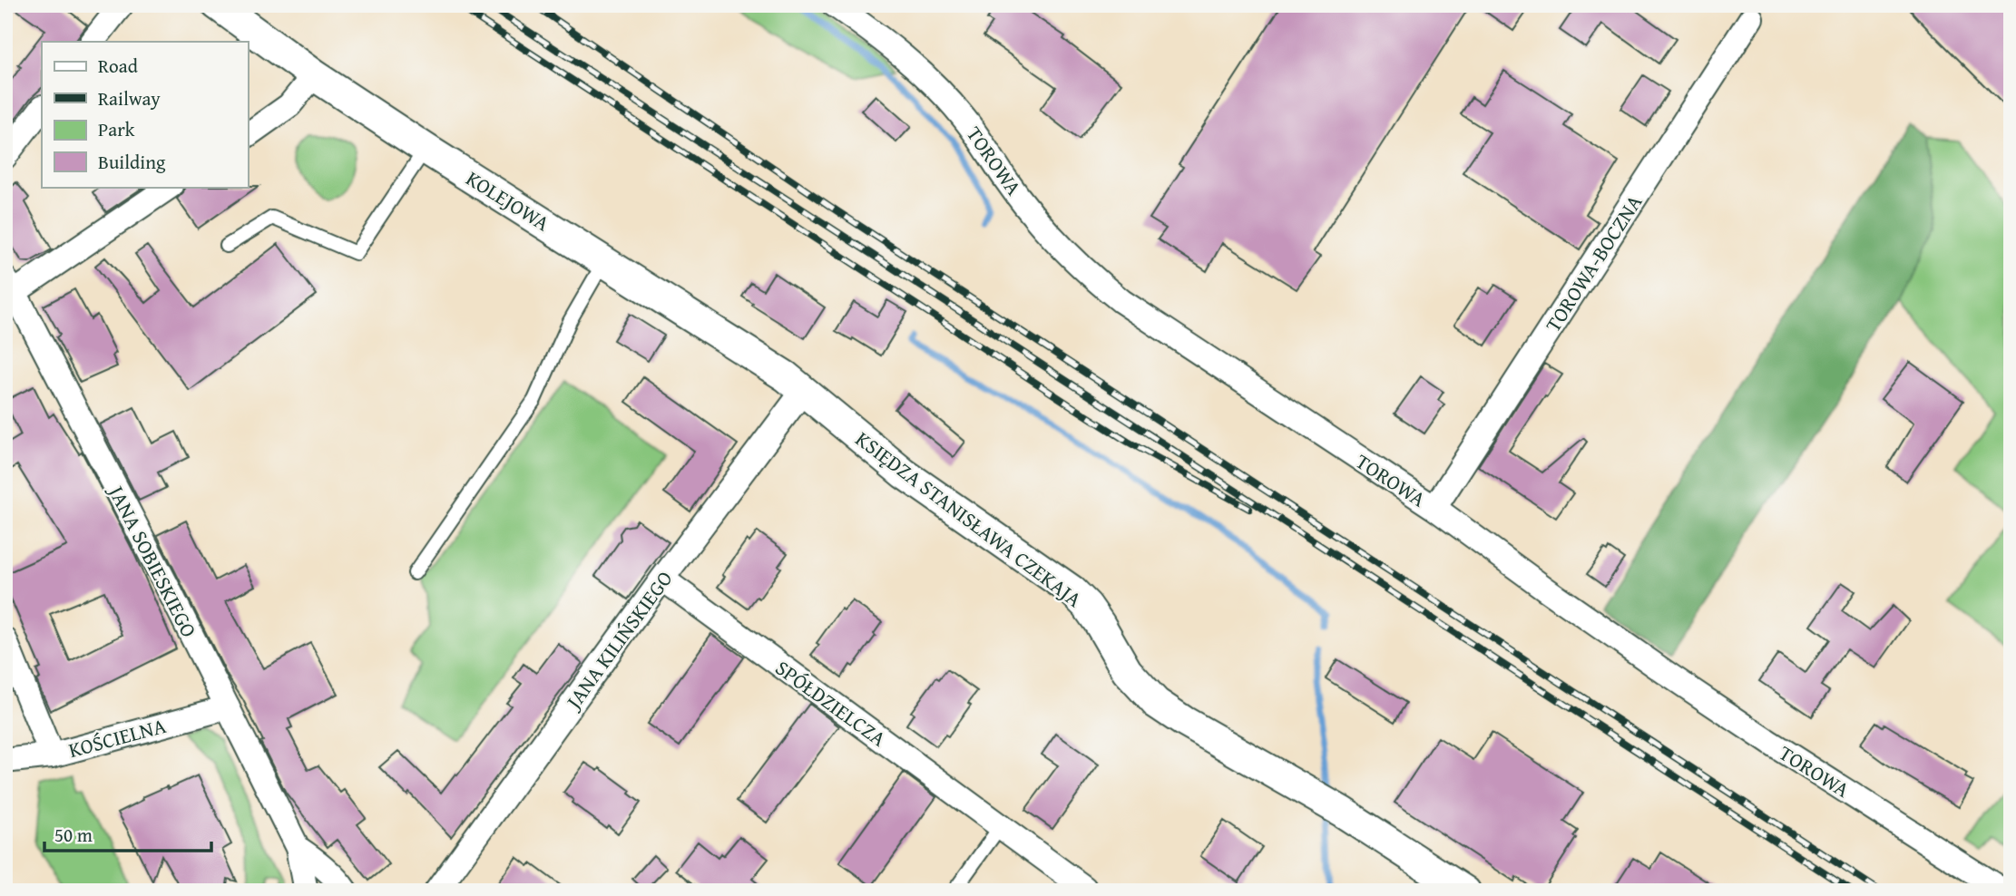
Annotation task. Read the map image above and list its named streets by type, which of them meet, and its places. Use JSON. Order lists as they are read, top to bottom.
{
  "streets": {
    "street": [
      "TOROWA",
      "KOLEJOWA",
      "TOROWA-BOCZNA",
      "KSIĘDZA STANISŁAWA CZEKAJA",
      "JANA SOBIESKIEGO",
      "JANA KILIŃSKIEGO",
      "SPÓŁDZIELCZA",
      "KOŚCIELNA"
    ]
  },
  "crossings": [
    ["TOROWA", "TOROWA-BOCZNA"],
    ["KOLEJOWA", "KSIĘDZA STANISŁAWA CZEKAJA"],
    ["KOLEJOWA", "JANA KILIŃSKIEGO"],
    ["KSIĘDZA STANISŁAWA CZEKAJA", "JANA KILIŃSKIEGO"],
    ["JANA SOBIESKIEGO", "KOŚCIELNA"],
    ["JANA KILIŃSKIEGO", "SPÓŁDZIELCZA"]
  ],
  "legend": [
    "Road",
    "Railway",
    "Park",
    "Building"
  ],
  "scale_bar": "50 m"
}
